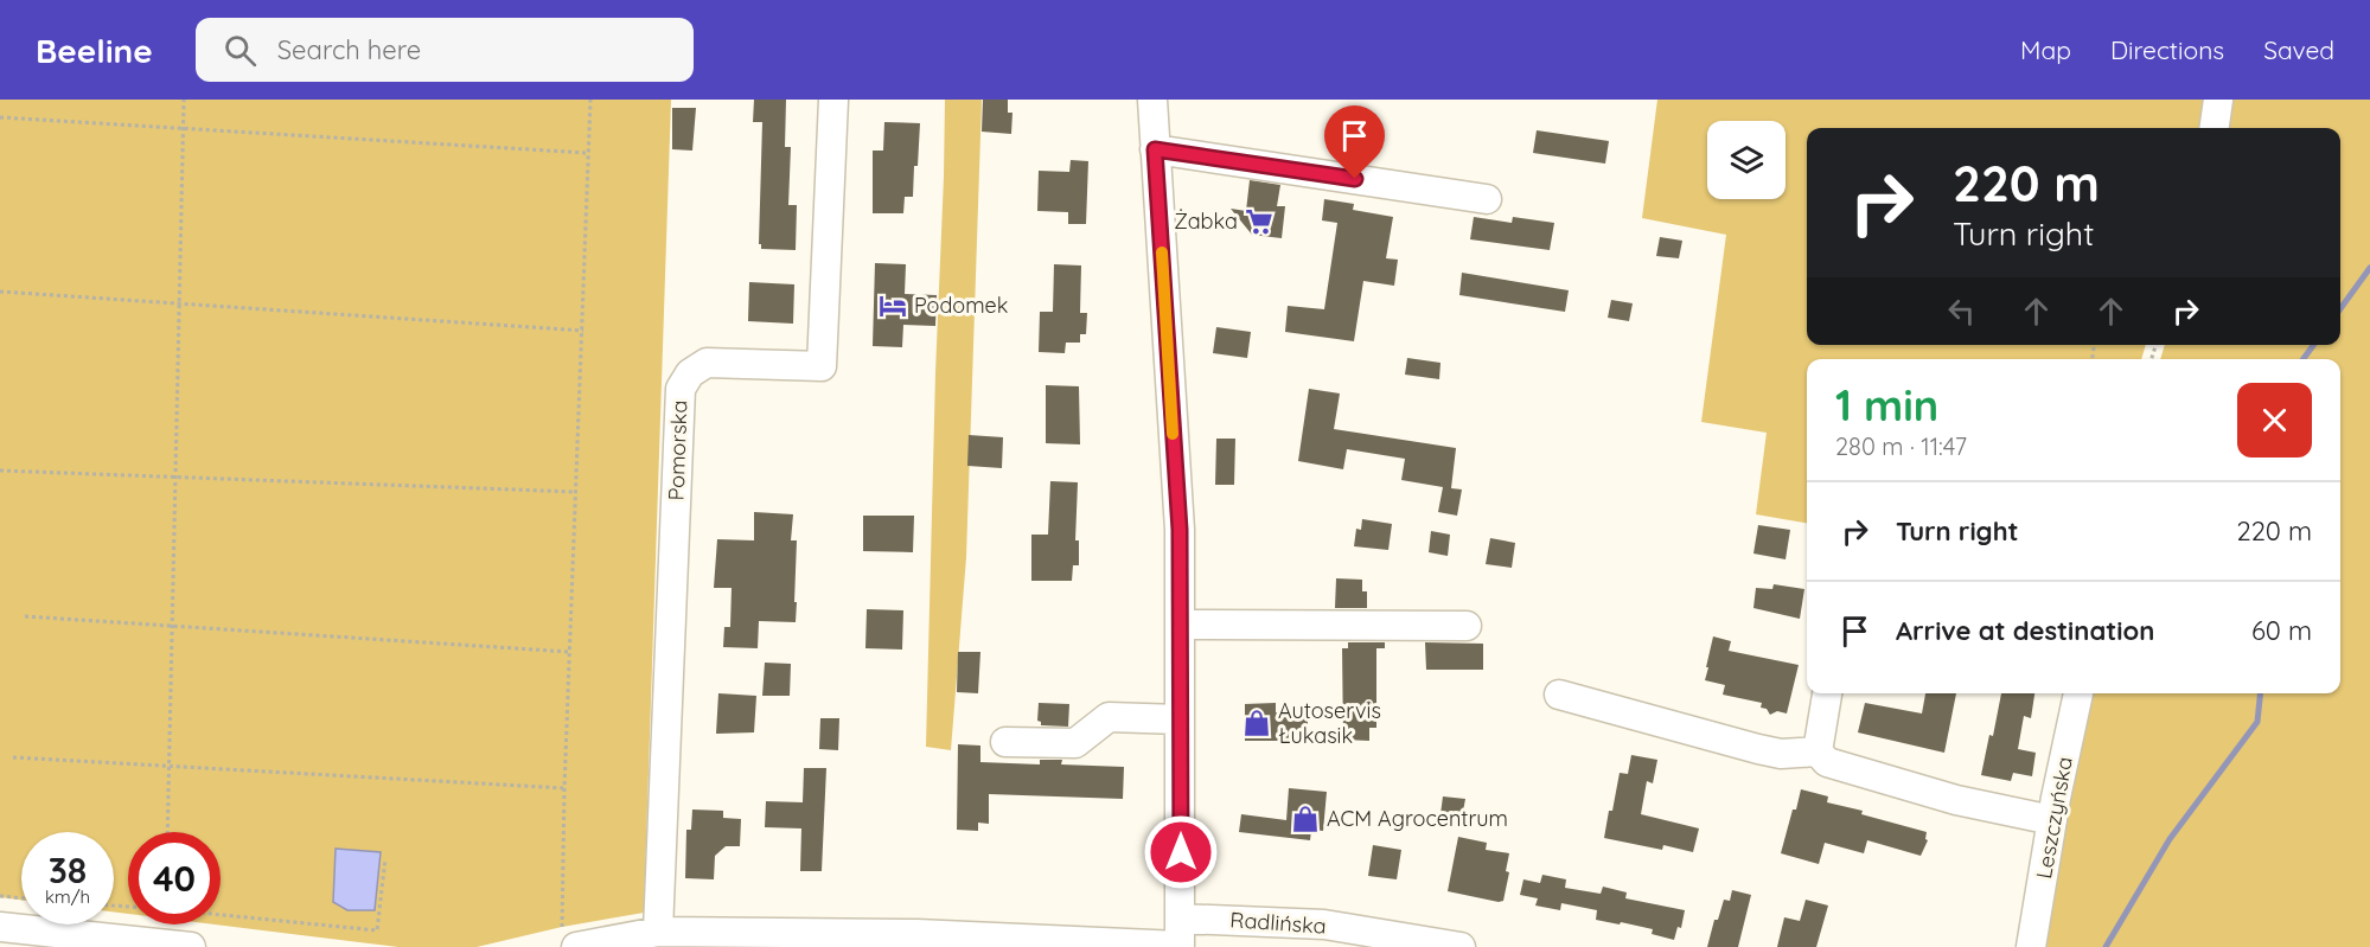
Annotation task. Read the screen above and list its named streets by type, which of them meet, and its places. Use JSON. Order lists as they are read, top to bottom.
{
  "streets": {
    "street": ["Pomorska", "Leszczyńska", "Radlińska"]
  },
  "crossings": [
    ["Pomorska", "Radlińska"]
  ],
  "places": {
    "supermarket": ["Żabka"],
    "hotel": ["Podomek"],
    "shop": ["Autoservis Łukasik", "ACM Agrocentrum"]
  },
  "page": {
    "header": "Beeline",
    "search": "Search here",
    "nav": ["Map", "Directions", "Saved"],
    "turn": ["220 m", "Turn right"],
    "heading": ["1 min", "280 m · 11:47"],
    "list": [
      {
        "name": "Turn right",
        "value": "220 m"
      },
      {
        "name": "Arrive at destination",
        "value": "60 m"
      }
    ],
    "speed": "38 km/h",
    "limit": "40"
  }
}
